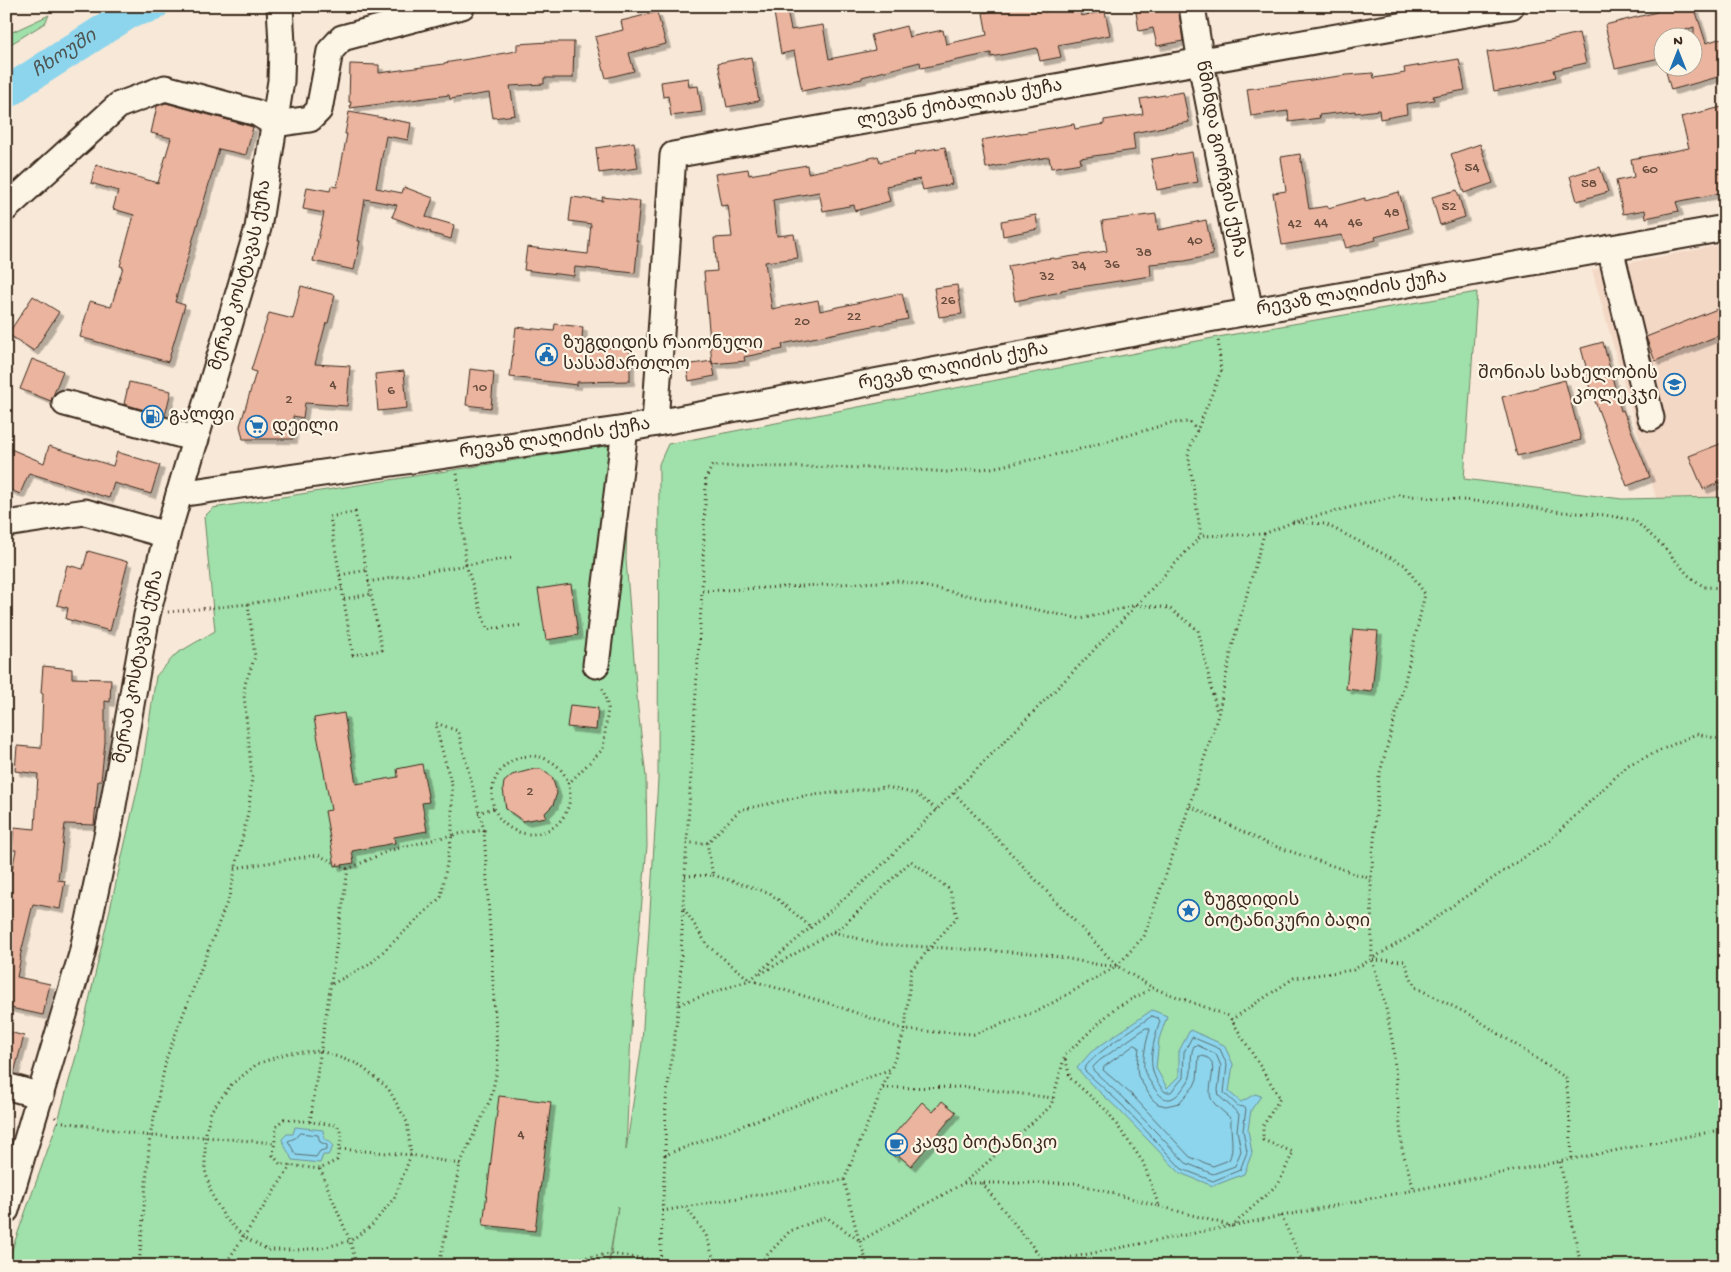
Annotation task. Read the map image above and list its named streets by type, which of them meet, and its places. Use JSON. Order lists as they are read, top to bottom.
{
  "streets": {
    "street": [
      "ლევან ქობალიას ქუჩა",
      "წმინდა გიორგის ქუჩა",
      "მერაბ კოსტავას ქუჩა",
      "რევაზ ლაღიძის ქუჩა"
    ]
  },
  "crossings": [
    ["ლევან ქობალიას ქუჩა", "წმინდა გიორგის ქუჩა"],
    ["ლევან ქობალიას ქუჩა", "რევაზ ლაღიძის ქუჩა"],
    ["წმინდა გიორგის ქუჩა", "რევაზ ლაღიძის ქუჩა"],
    ["მერაბ კოსტავას ქუჩა", "რევაზ ლაღიძის ქუჩა"]
  ],
  "water": ["ჩხოუში"],
  "places": {
    "public building": ["ზუგდიდის რაიონული სასამართლო"],
    "school or university": ["შონიას სახელობის კოლეკჯი"],
    "fuel station": ["გალფი"],
    "supermarket": ["დეილი"],
    "place": ["ზუგდიდის ბოტანიკური ბაღი"],
    "cafe": ["კაფე ბოტანიკო"]
  },
  "house_numbers": [
    "54",
    "60",
    "58",
    "52",
    "48",
    "44",
    "46",
    "42",
    "40",
    "38",
    "36",
    "34",
    "32",
    "26",
    "22",
    "20",
    "4",
    "10",
    "6",
    "2",
    "2",
    "4"
  ],
  "north": "top"
}
